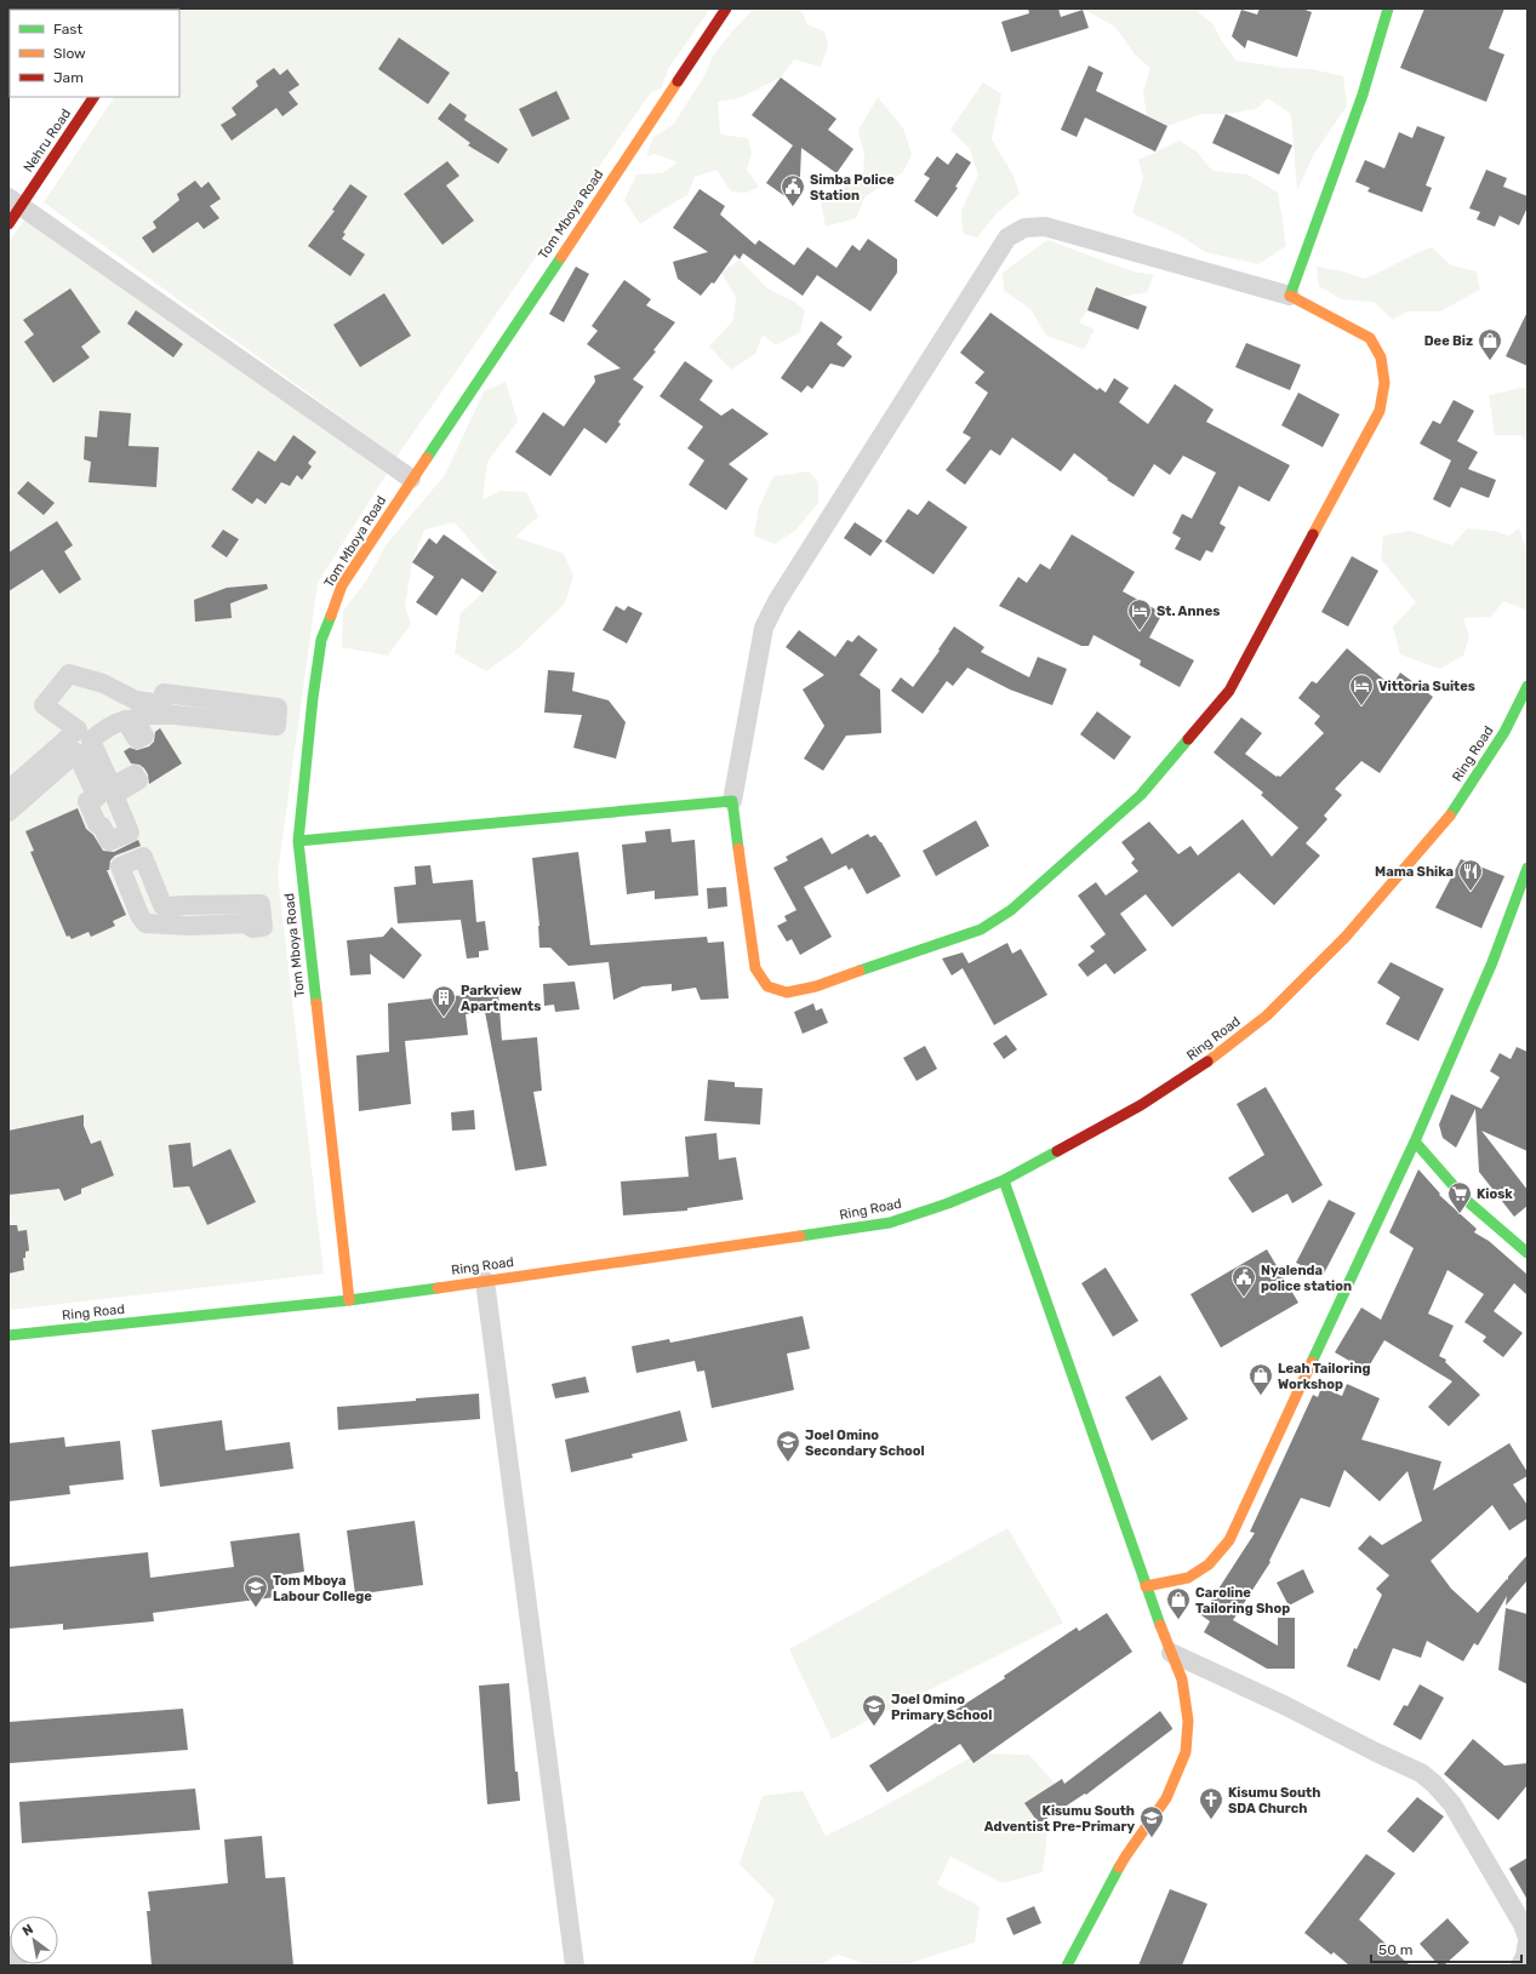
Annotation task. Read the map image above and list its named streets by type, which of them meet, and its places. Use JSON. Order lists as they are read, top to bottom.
{
  "streets": {
    "street": ["Nehru Road", "Tom Mboya Road", "Ring Road"]
  },
  "crossings": [
    ["Tom Mboya Road", "Ring Road"]
  ],
  "places": {
    "public building": ["Simba Police Station", "Nyalenda police station"],
    "shop": ["Dee Biz", "Leah Tailoring Workshop", "Caroline Tailoring Shop"],
    "hotel": ["St. Annes", "Vittoria Suites"],
    "restaurant": ["Mama Shika"],
    "building": ["Parkview Apartments"],
    "supermarket": ["Kiosk"],
    "school or university": [
      "Joel Omino Secondary School",
      "Tom Mboya Labour College",
      "Joel Omino Primary School",
      "Kisumu South Adventist Pre-Primary"
    ],
    "church": ["Kisumu South SDA Church"]
  },
  "legend": ["Fast", "Slow", "Jam"],
  "scale_bar": "50 m",
  "north": "top left"
}
